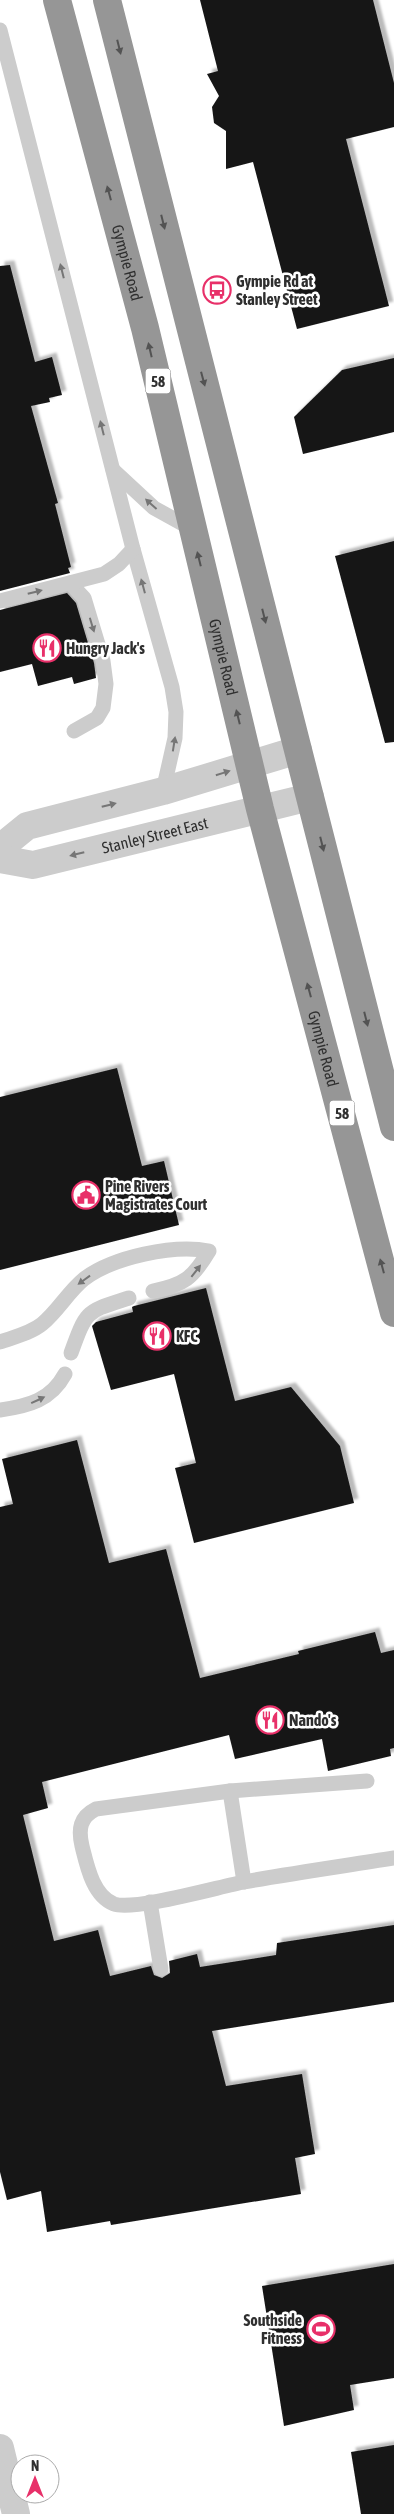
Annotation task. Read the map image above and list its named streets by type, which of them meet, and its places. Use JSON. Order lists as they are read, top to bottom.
{
  "streets": {
    "highway": ["Gympie Road", "58"],
    "street": ["Stanley Street East"]
  },
  "crossings": [
    ["Gympie Road", "Stanley Street East"]
  ],
  "places": {
    "bus stop": ["Gympie Rd at Stanley Street"],
    "restaurant": ["Hungry Jack's", "KFC", "Nando's"],
    "public building": ["Pine Rivers Magistrates Court"],
    "sports": ["Southside Fitness"]
  },
  "north": "top"
}
